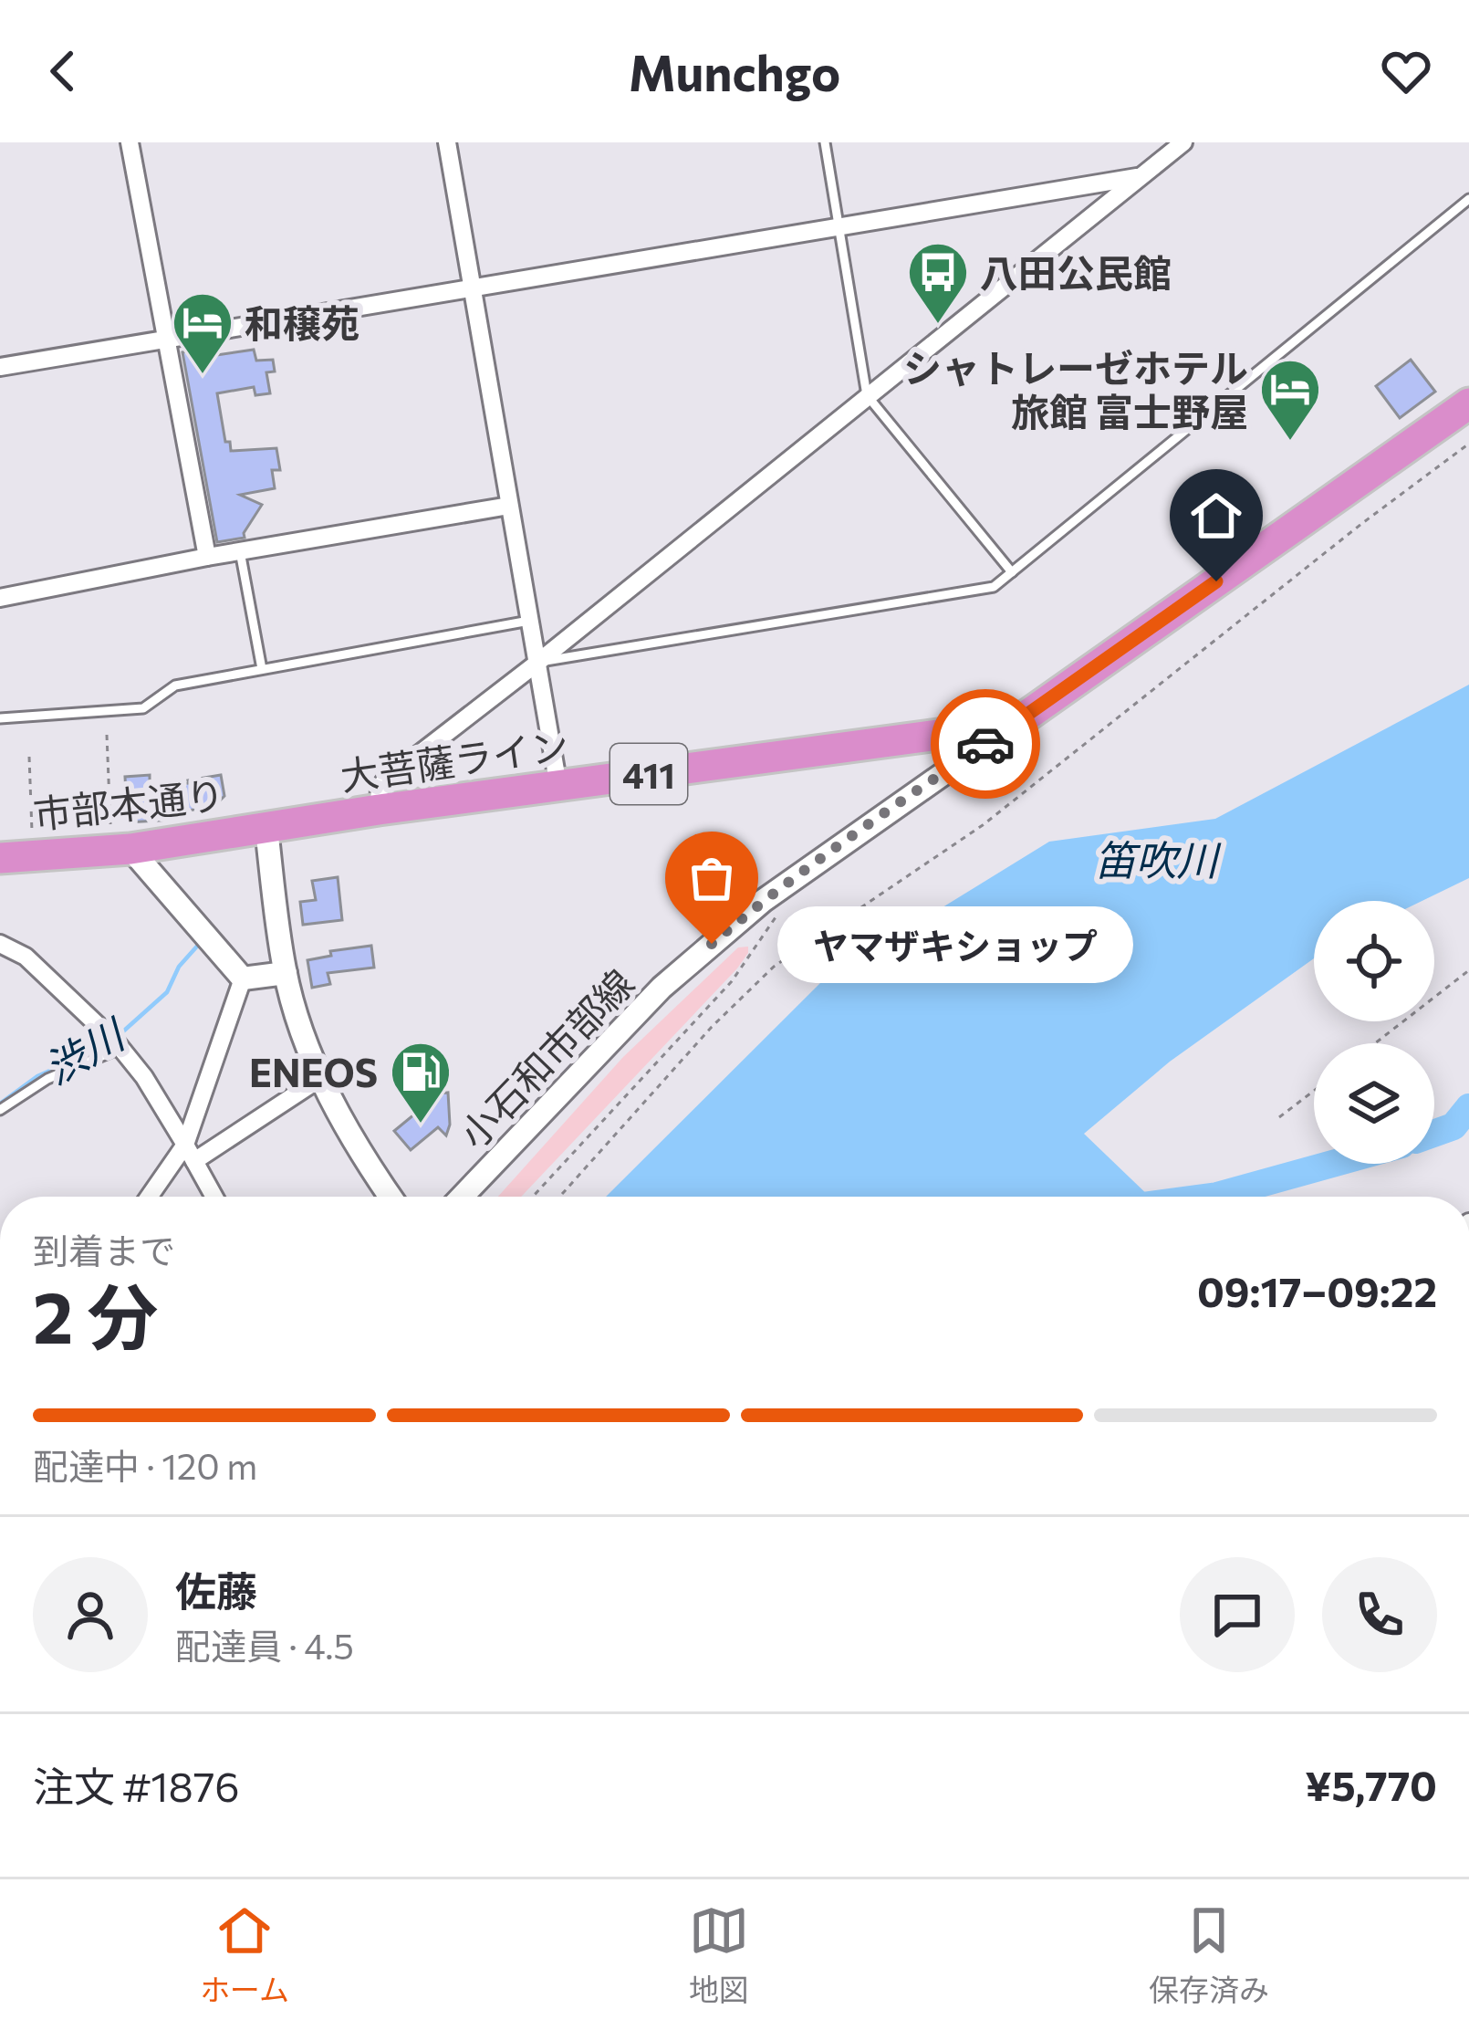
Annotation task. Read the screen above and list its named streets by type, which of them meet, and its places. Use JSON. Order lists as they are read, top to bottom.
{
  "streets": {
    "highway": ["大菩薩ライン", "411", "市部本通り"],
    "main road": ["小石和市部線"]
  },
  "crossings": [
    ["大菩薩ライン", "市部本通り"],
    ["大菩薩ライン", "小石和市部線"]
  ],
  "water": ["笛吹川", "渋川"],
  "places": {
    "bus stop": ["八田公民館"],
    "hotel": ["和穣苑", "シャトレーゼホテル 旅館 富士野屋"],
    "other": ["ヤマザキショップ"],
    "fuel station": ["ENEOS"]
  },
  "page": {
    "header": "Munchgo",
    "bubble": "ヤマザキショップ",
    "heading": ["2 分", "到着まで", "09:17–09:22"],
    "panel": [
      "佐藤",
      "配達員 · 4.5",
      "注文 #1876",
      "¥5,770"
    ],
    "bar": "配達中 · 120 m",
    "tabs": ["ホーム", "地図", "保存済み"]
  }
}
